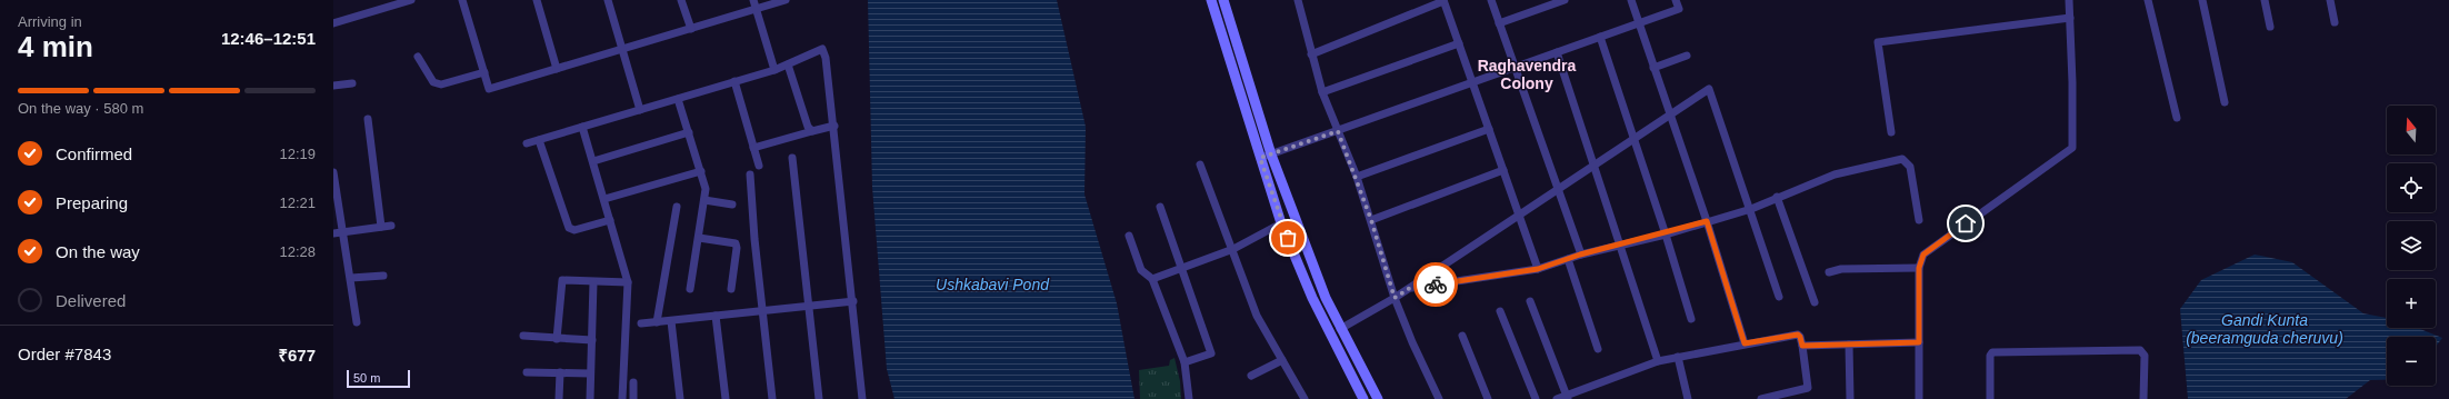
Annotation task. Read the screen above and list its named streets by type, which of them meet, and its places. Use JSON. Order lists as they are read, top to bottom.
{
  "districts": ["Raghavendra Colony"],
  "water": ["Ushkabavi Pond", "Gandi Kunta (beeramguda cheruvu)"],
  "scale_bar": "50 m",
  "north": "top",
  "page": {
    "heading": ["4 min", "Arriving in", "12:46–12:51"],
    "panel": ["Order #7843", "₹677"],
    "bar": "On the way · 580 m",
    "map_buttons": ["+", "−"],
    "list": [
      ["Confirmed", "12:19"],
      ["Preparing", "12:21"],
      ["On the way", "12:28"],
      "Delivered"
    ],
    "scale": "50 m"
  }
}
